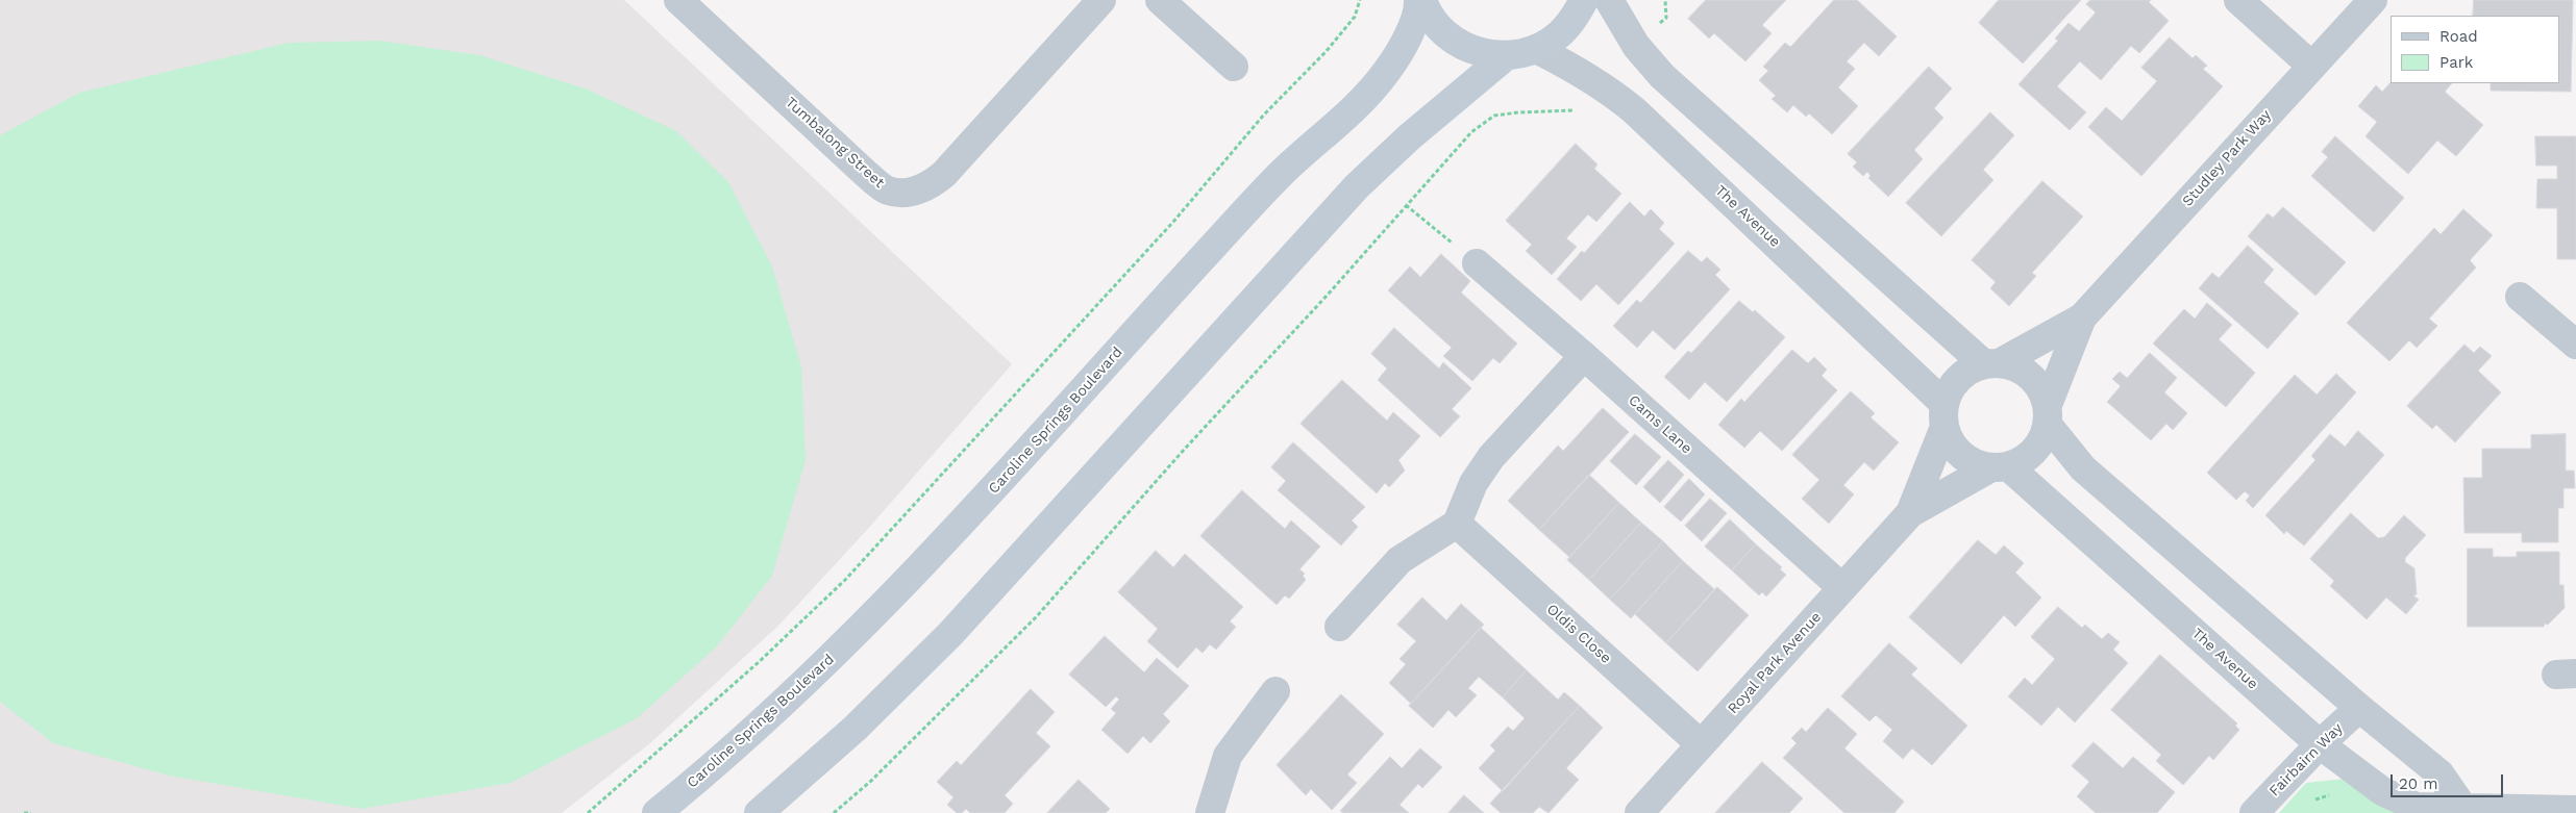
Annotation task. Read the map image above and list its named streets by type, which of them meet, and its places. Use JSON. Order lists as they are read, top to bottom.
{
  "streets": {
    "main road": ["Caroline Springs Boulevard"],
    "street": [
      "Tumbalong Street",
      "Studley Park Way",
      "The Avenue",
      "Cams Lane",
      "Oldis Close",
      "Royal Park Avenue",
      "Fairbairn Way"
    ]
  },
  "crossings": [
    ["Studley Park Way", "The Avenue"],
    ["Studley Park Way", "Royal Park Avenue"],
    ["The Avenue", "Royal Park Avenue"],
    ["The Avenue", "Fairbairn Way"],
    ["Cams Lane", "Royal Park Avenue"],
    ["Oldis Close", "Royal Park Avenue"]
  ],
  "legend": ["Road", "Park"],
  "scale_bar": "20 m"
}
